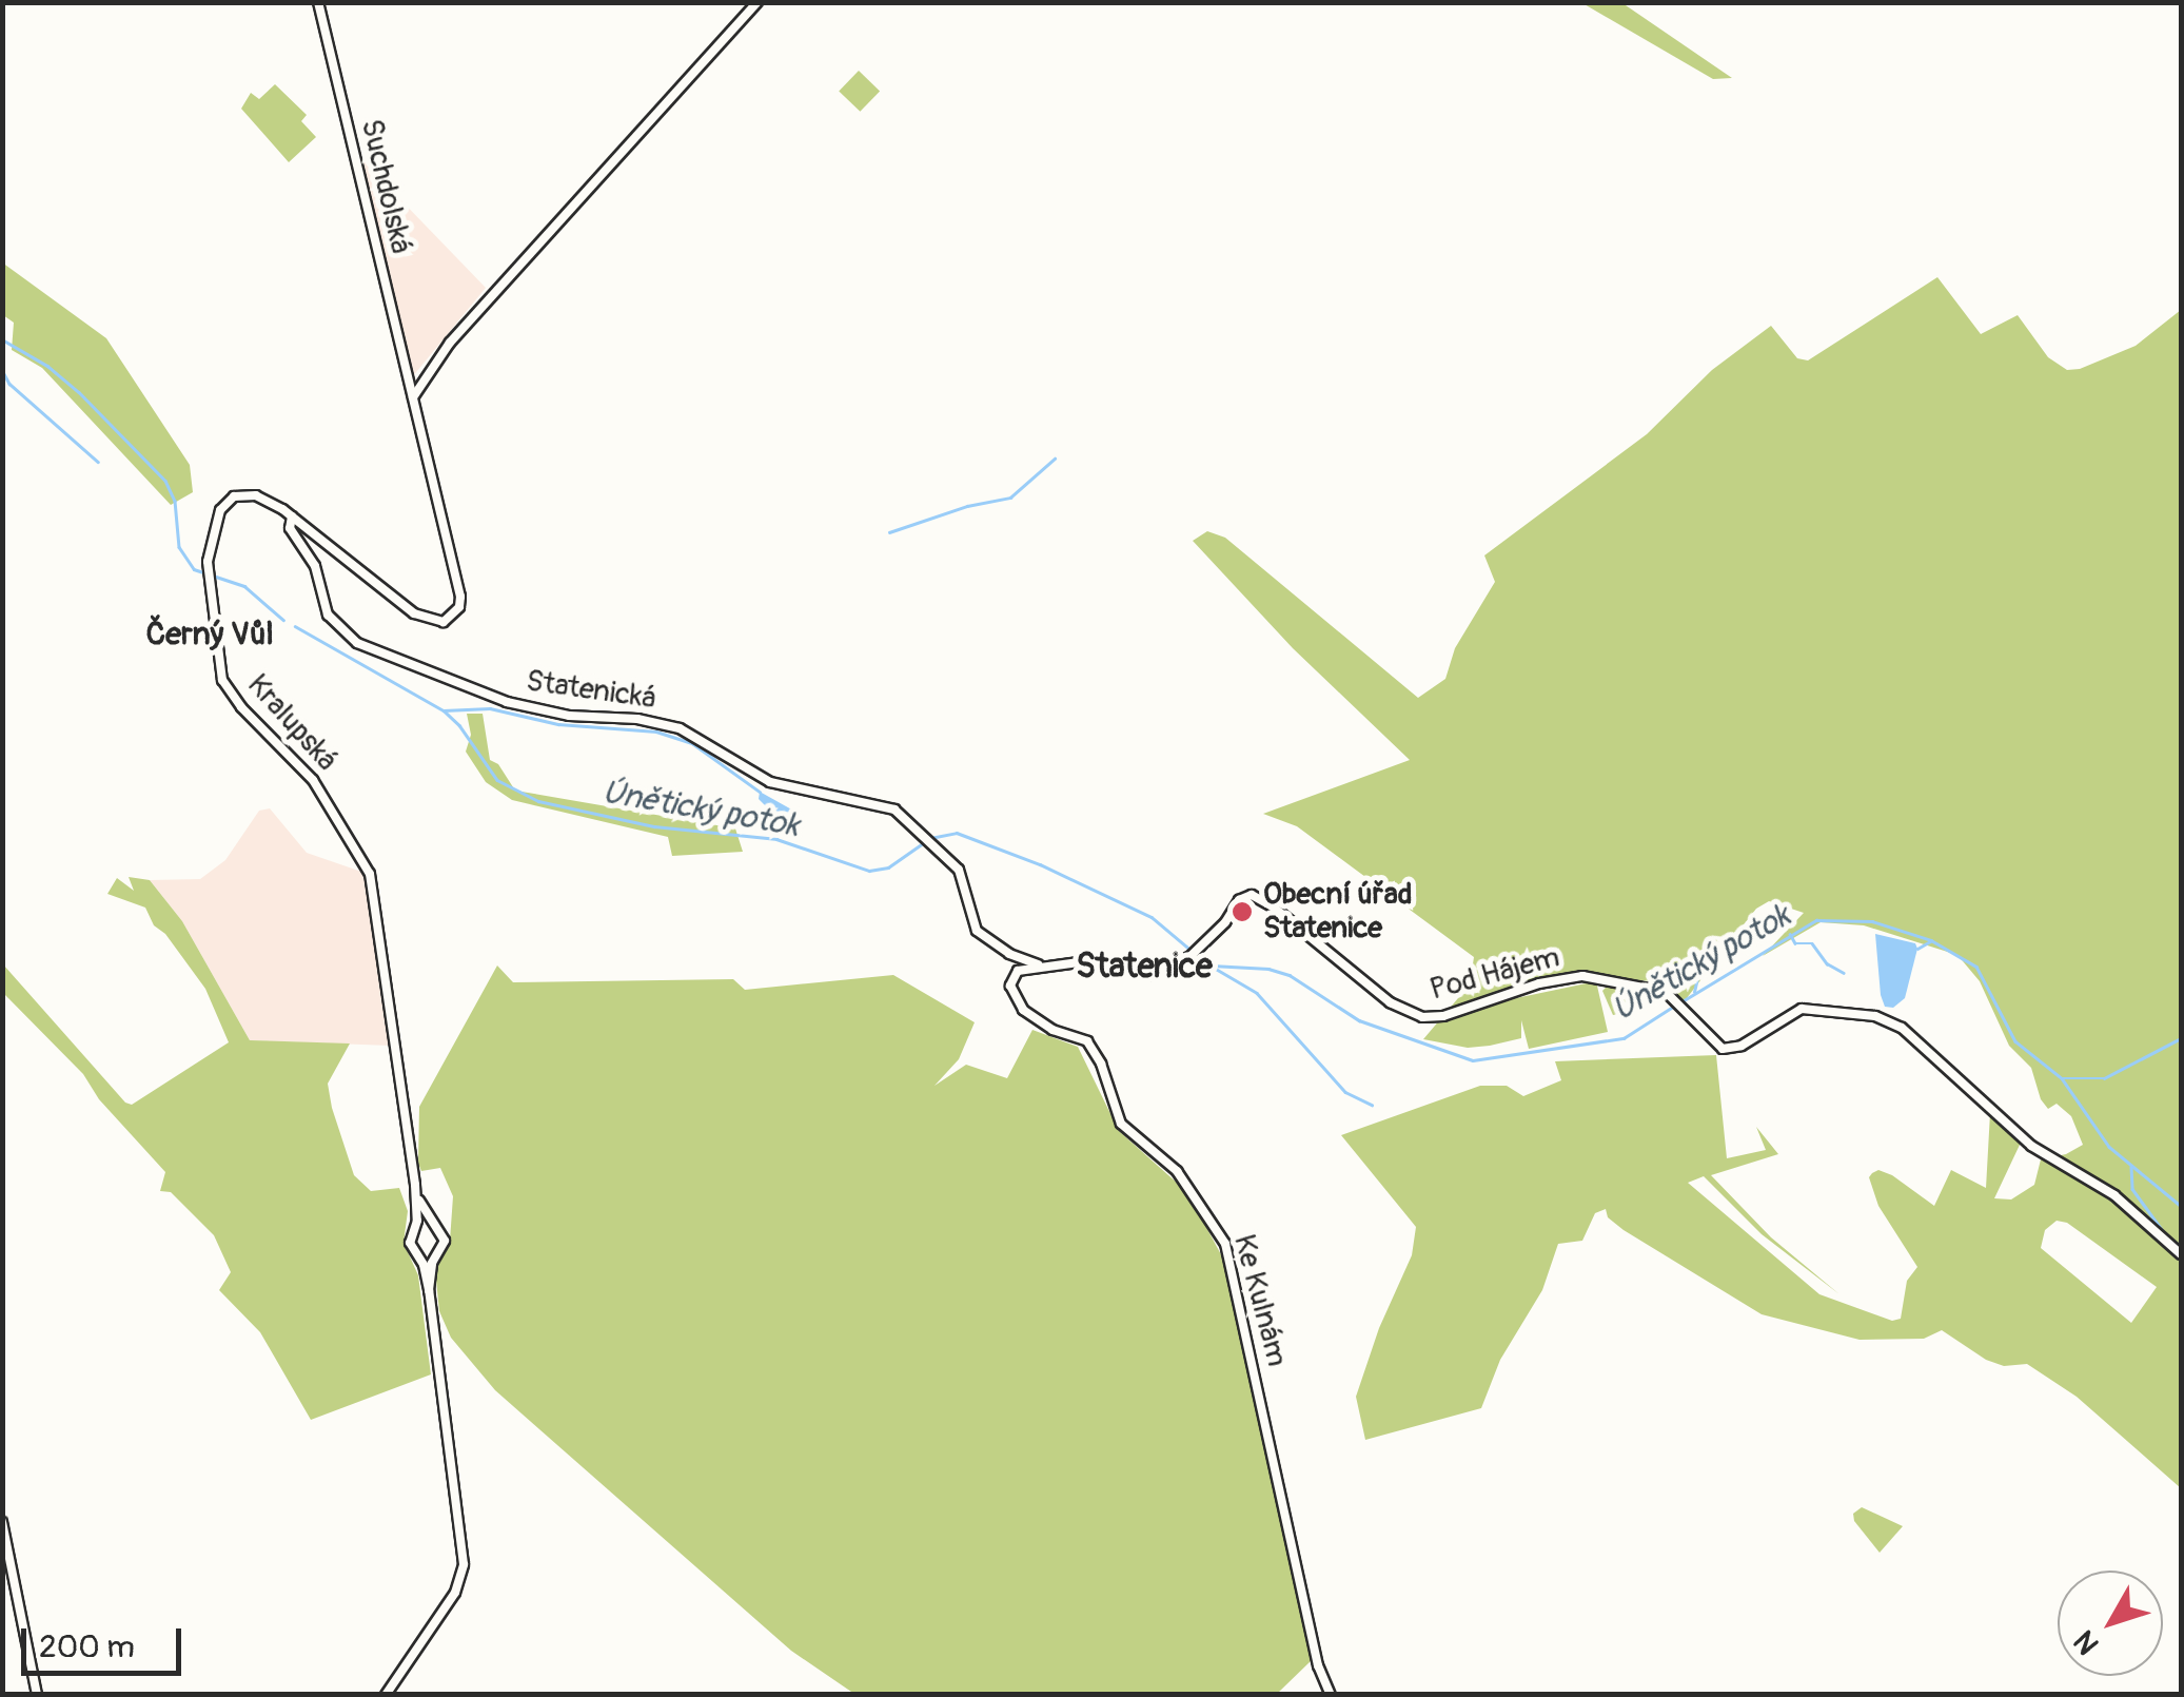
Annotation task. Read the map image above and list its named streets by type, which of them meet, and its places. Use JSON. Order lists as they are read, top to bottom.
{
  "streets": {
    "street": [
      "Suchdolská",
      "Statenická",
      "Kralupská",
      "Pod Hájem",
      "Ke Kulnám"
    ]
  },
  "crossings": [
    ["Suchdolská", "Kralupská"],
    ["Statenická", "Kralupská"],
    ["Statenická", "Pod Hájem"],
    ["Statenická", "Ke Kulnám"]
  ],
  "districts": ["Černý Vůl", "Statenice"],
  "water": ["Únětický potok"],
  "places": ["Obecní úřad Statenice"],
  "scale_bar": "200 m",
  "north": "bottom left"
}
